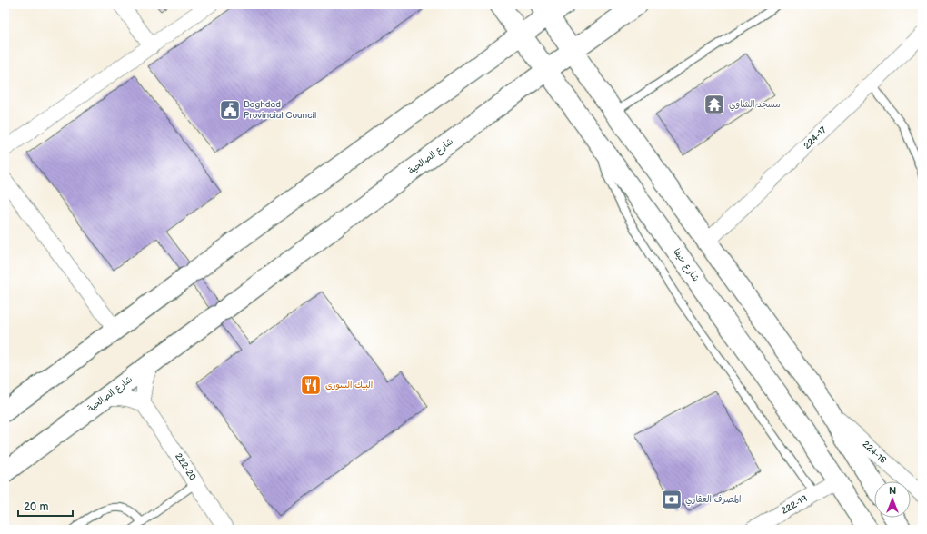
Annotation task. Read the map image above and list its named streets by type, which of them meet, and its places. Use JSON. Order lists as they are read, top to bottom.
{
  "streets": {
    "main road": ["شارع الصالحية", "شارع حيفا"],
    "street": [
      "224-17",
      "224-18",
      "222-20",
      "222-19"
    ]
  },
  "crossings": [
    ["شارع الصالحية", "شارع حيفا"],
    ["شارع حيفا", "222-19"]
  ],
  "places": {
    "temple": ["مسجد الشاوي"],
    "public building": ["Baghdad Provincial Council"],
    "restaurant": ["البيك السوري"],
    "bank": ["المصرف العقاري"]
  },
  "scale_bar": "20 m",
  "north": "top"
}
